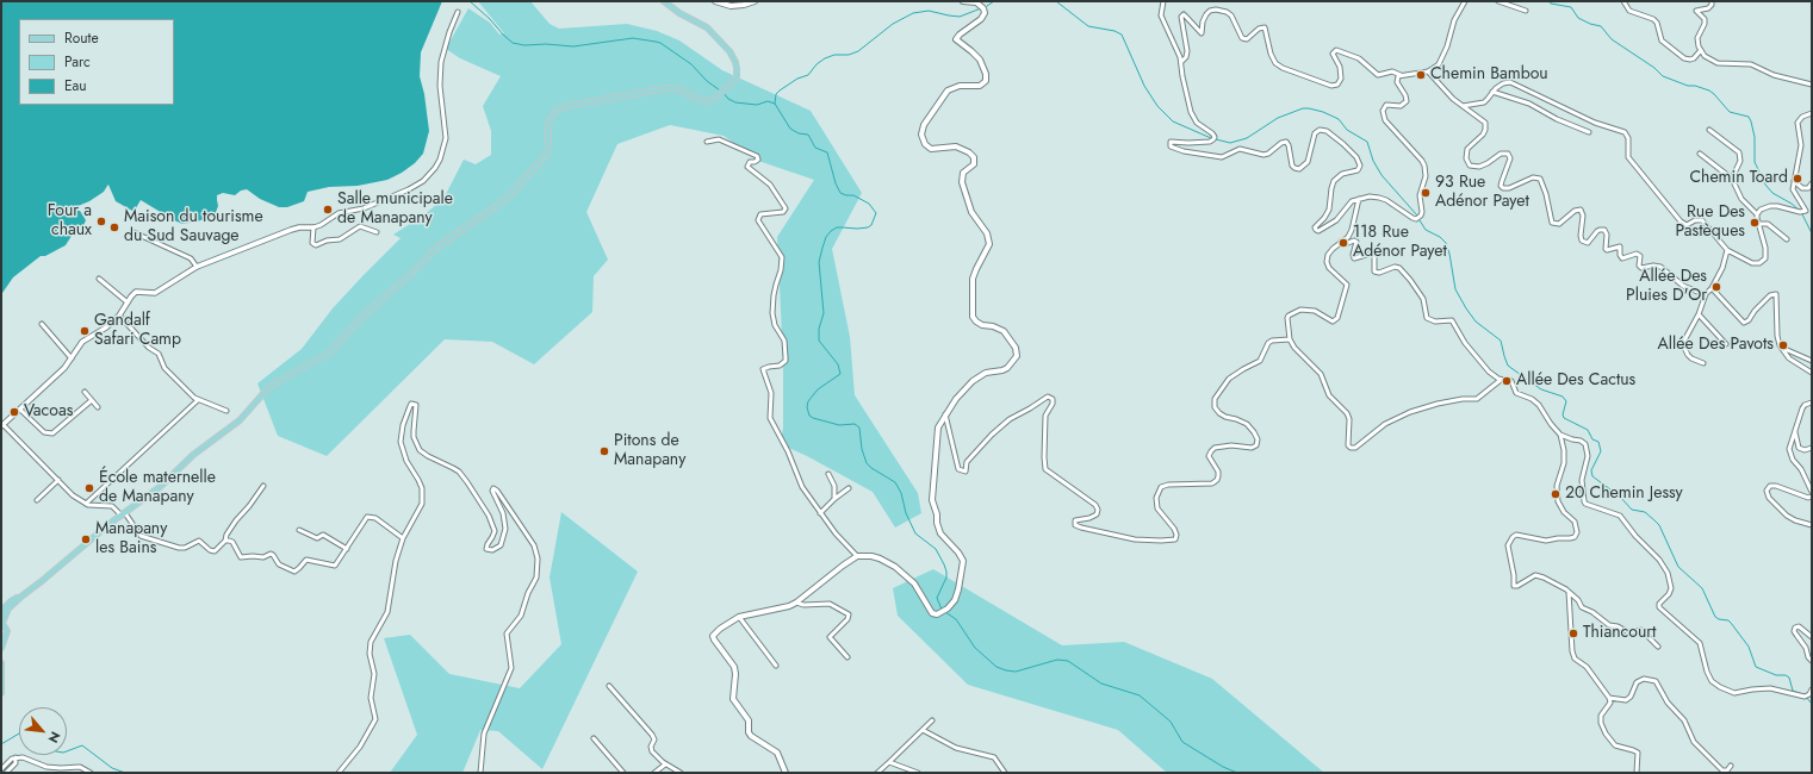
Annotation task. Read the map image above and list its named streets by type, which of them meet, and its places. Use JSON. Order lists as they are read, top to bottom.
{
  "places": [
    "Chemin Bambou",
    "Chemin Toard",
    "93 Rue Adénor Payet",
    "Salle municipale de Manapany",
    "Four a chaux",
    "Rue Des Pastèques",
    "Maison du tourisme du Sud Sauvage",
    "118 Rue Adénor Payet",
    "Allée Des Pluies D'Or",
    "Gandalf Safari Camp",
    "Allée Des Pavots",
    "Allée Des Cactus",
    "Vacoas",
    "Pitons de Manapany",
    "École maternelle de Manapany",
    "20 Chemin Jessy",
    "Manapany les Bains",
    "Thiancourt"
  ],
  "legend": ["Route", "Parc", "Eau"],
  "north": "bottom right"
}
